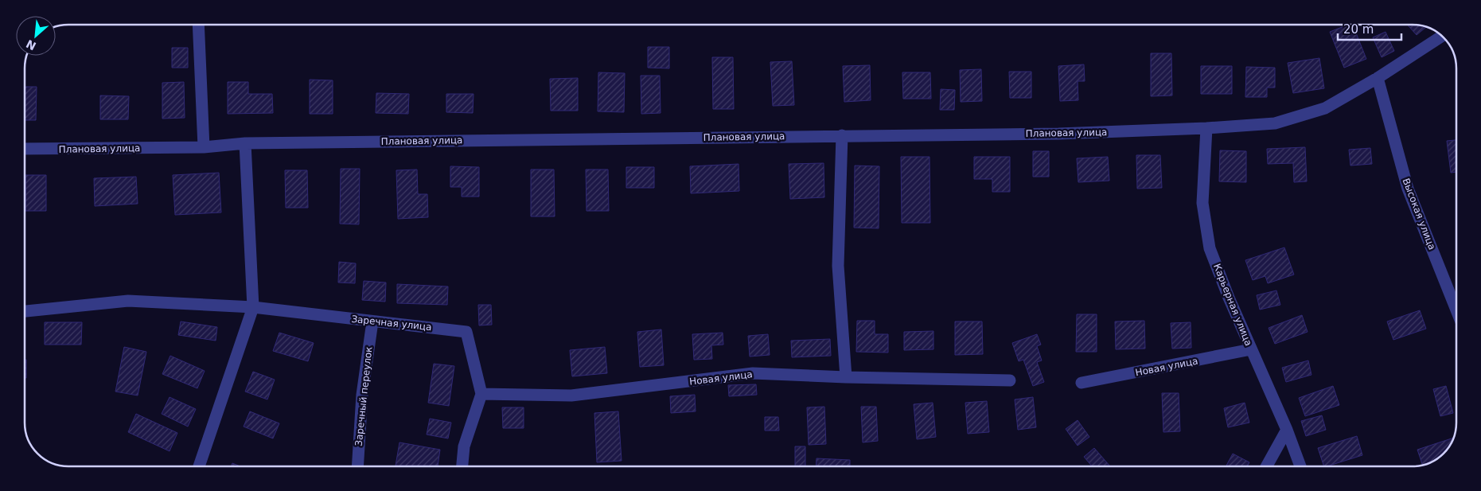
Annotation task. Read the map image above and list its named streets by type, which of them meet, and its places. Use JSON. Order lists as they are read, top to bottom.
{
  "streets": {
    "street": [
      "Плановая улица",
      "Высокая улица",
      "Карьерная улица",
      "Заречная улица",
      "Новая улица",
      "Заречный переулок"
    ]
  },
  "crossings": [
    ["Плановая улица", "Высокая улица"],
    ["Плановая улица", "Карьерная улица"],
    ["Карьерная улица", "Новая улица"],
    ["Заречная улица", "Новая улица"],
    ["Заречная улица", "Заречный переулок"]
  ],
  "scale_bar": "20 m",
  "north": "bottom left"
}
